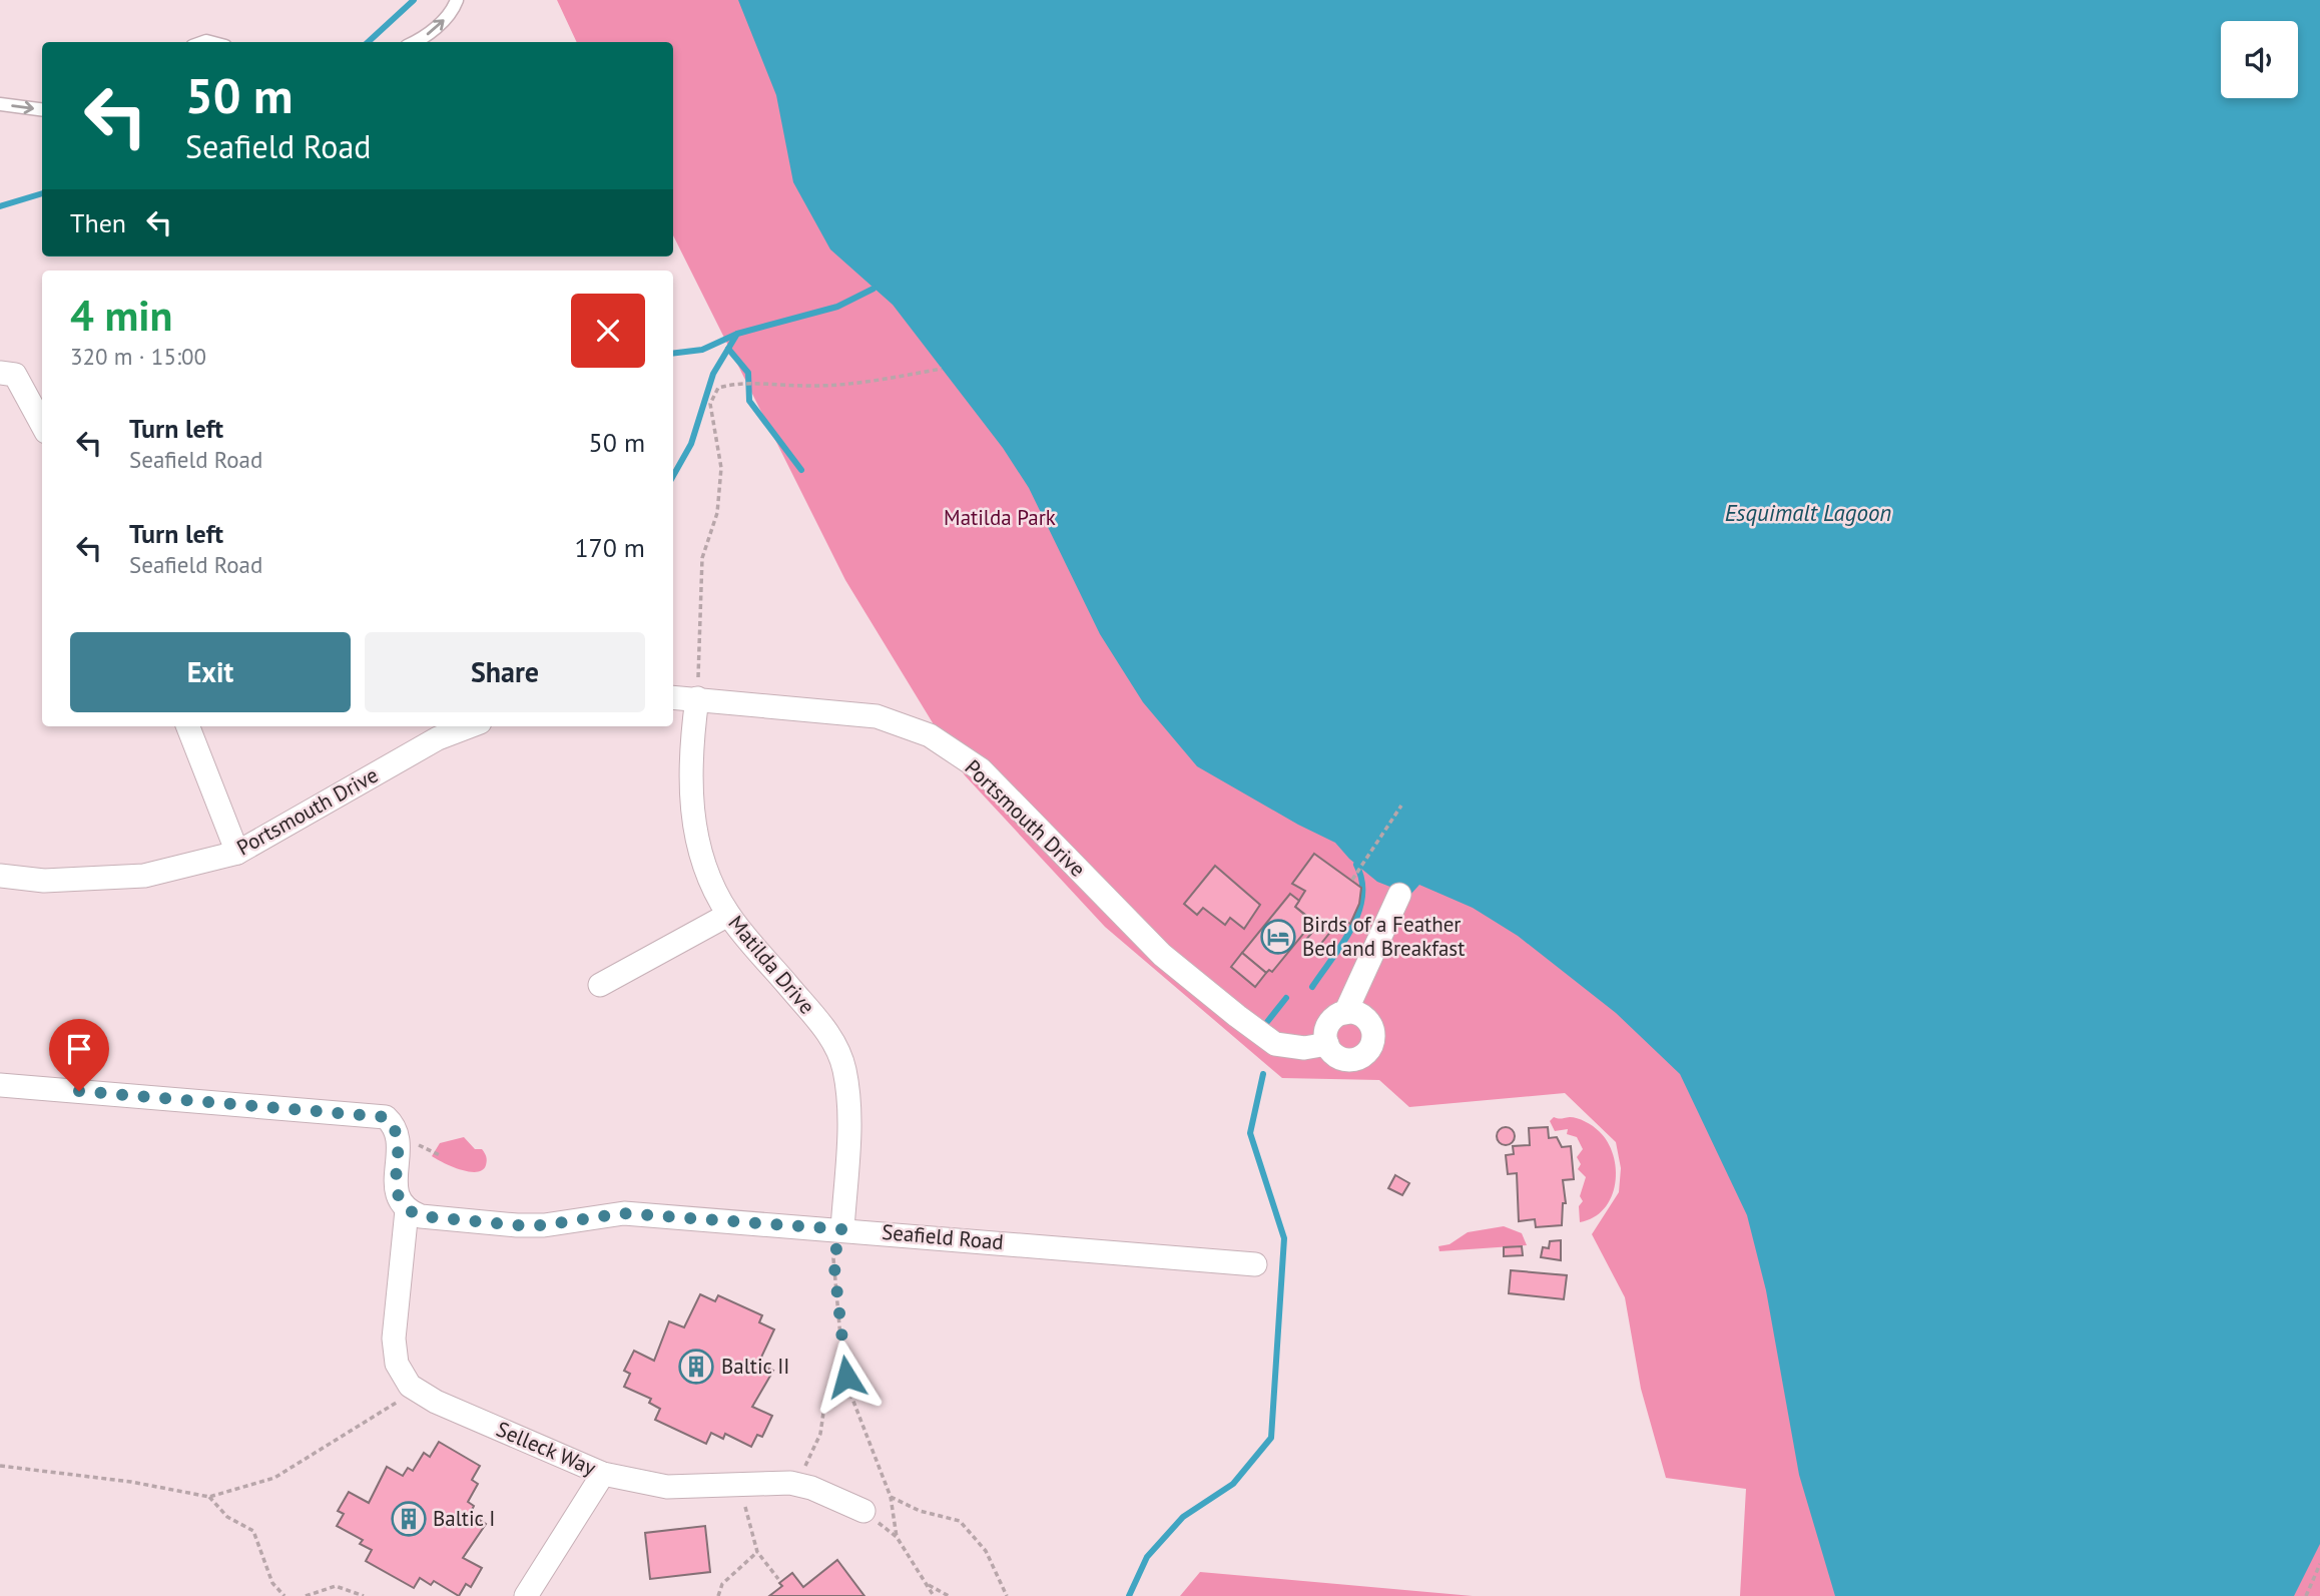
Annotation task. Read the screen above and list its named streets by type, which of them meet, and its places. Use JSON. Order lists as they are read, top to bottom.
{
  "streets": {
    "street": [
      "Portsmouth Drive",
      "Matilda Drive",
      "Seafield Road",
      "Selleck Way"
    ]
  },
  "crossings": [
    ["Portsmouth Drive", "Matilda Drive"],
    ["Matilda Drive", "Seafield Road"],
    ["Seafield Road", "Selleck Way"]
  ],
  "water": ["Esquimalt Lagoon"],
  "parks": ["Matilda Park"],
  "places": {
    "hotel": ["Birds of a Feather Bed and Breakfast"],
    "building": ["Baltic II", "Baltic I"]
  },
  "page": {
    "turn": ["50 m", "Seafield Road"],
    "then": "Then",
    "heading": ["4 min", "320 m · 15:00"],
    "list": [
      {
        "name": "Turn left",
        "note": "Seafield Road",
        "value": "50 m"
      },
      {
        "name": "Turn left",
        "note": "Seafield Road",
        "value": "170 m"
      }
    ],
    "buttons": ["Exit", "Share"]
  }
}
